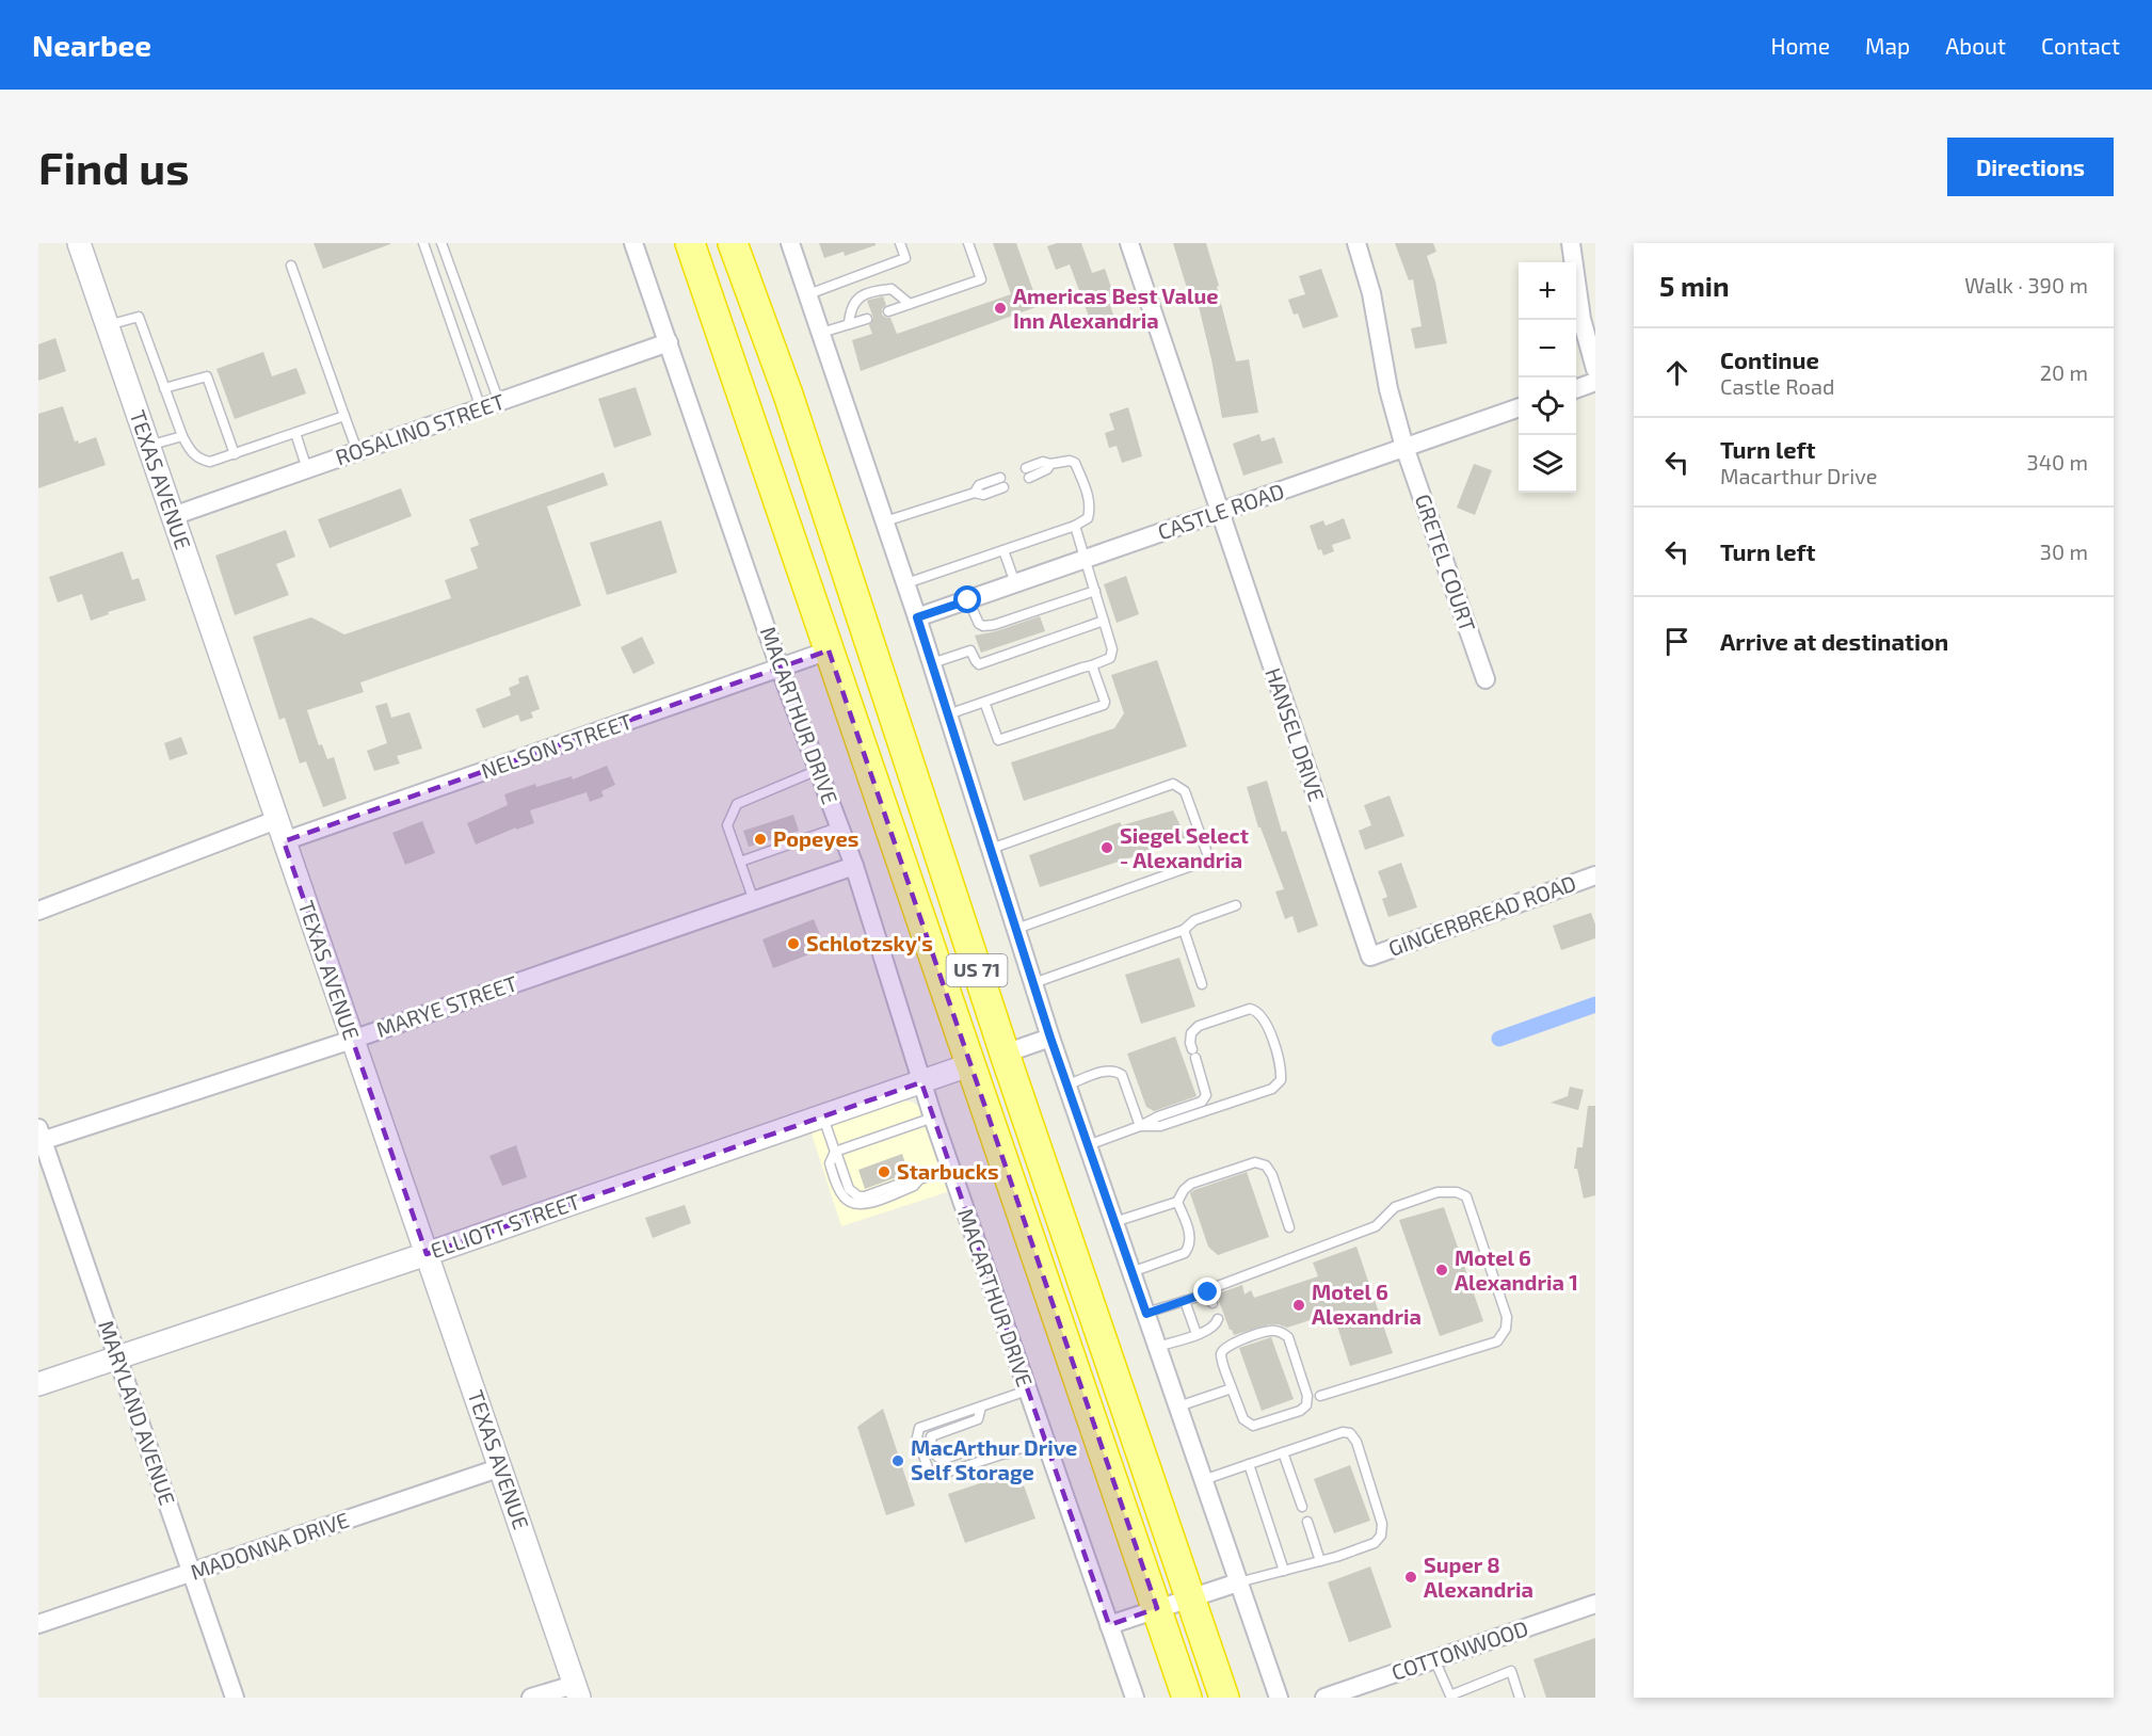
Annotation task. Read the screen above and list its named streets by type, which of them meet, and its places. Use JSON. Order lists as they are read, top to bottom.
{
  "streets": {
    "highway": ["US 71"],
    "street": [
      "ROSALINO STREET",
      "TEXAS AVENUE",
      "CASTLE ROAD",
      "GRETEL COURT",
      "MACARTHUR DRIVE",
      "HANSEL DRIVE",
      "NELSON STREET",
      "GINGERBREAD ROAD",
      "MARYE STREET",
      "ELLIOTT STREET",
      "MARYLAND AVENUE",
      "MADONNA DRIVE",
      "COTTONWOOD"
    ]
  },
  "crossings": [
    ["ROSALINO STREET", "TEXAS AVENUE"],
    ["ROSALINO STREET", "MACARTHUR DRIVE"],
    ["TEXAS AVENUE", "NELSON STREET"],
    ["TEXAS AVENUE", "MARYE STREET"],
    ["TEXAS AVENUE", "ELLIOTT STREET"],
    ["TEXAS AVENUE", "MADONNA DRIVE"],
    ["CASTLE ROAD", "GRETEL COURT"],
    ["CASTLE ROAD", "HANSEL DRIVE"],
    ["MACARTHUR DRIVE", "NELSON STREET"],
    ["MACARTHUR DRIVE", "MARYE STREET"],
    ["MACARTHUR DRIVE", "ELLIOTT STREET"],
    ["HANSEL DRIVE", "GINGERBREAD ROAD"],
    ["NELSON STREET", "US 71"],
    ["US 71", "ELLIOTT STREET"],
    ["MARYE STREET", "MARYLAND AVENUE"],
    ["ELLIOTT STREET", "MARYLAND AVENUE"],
    ["MARYLAND AVENUE", "MADONNA DRIVE"]
  ],
  "places": [
    "Americas Best Value Inn Alexandria",
    "Popeyes",
    "Siegel Select - Alexandria",
    "Schlotzsky's",
    "Starbucks",
    "Motel 6 Alexandria 1",
    "Motel 6 Alexandria",
    "MacArthur Drive Self Storage",
    "Super 8 Alexandria"
  ],
  "page": {
    "header": "Nearbee",
    "nav": [
      "Home",
      "Map",
      "About",
      "Contact"
    ],
    "buttons": "Directions",
    "title": "Find us",
    "heading": ["5 min", "Walk · 390 m"],
    "map_buttons": ["+", "−"],
    "list": [
      ["Continue", "Castle Road", "20 m"],
      ["Turn left", "Macarthur Drive", "340 m"],
      ["Turn left", "30 m"],
      "Arrive at destination"
    ]
  }
}
